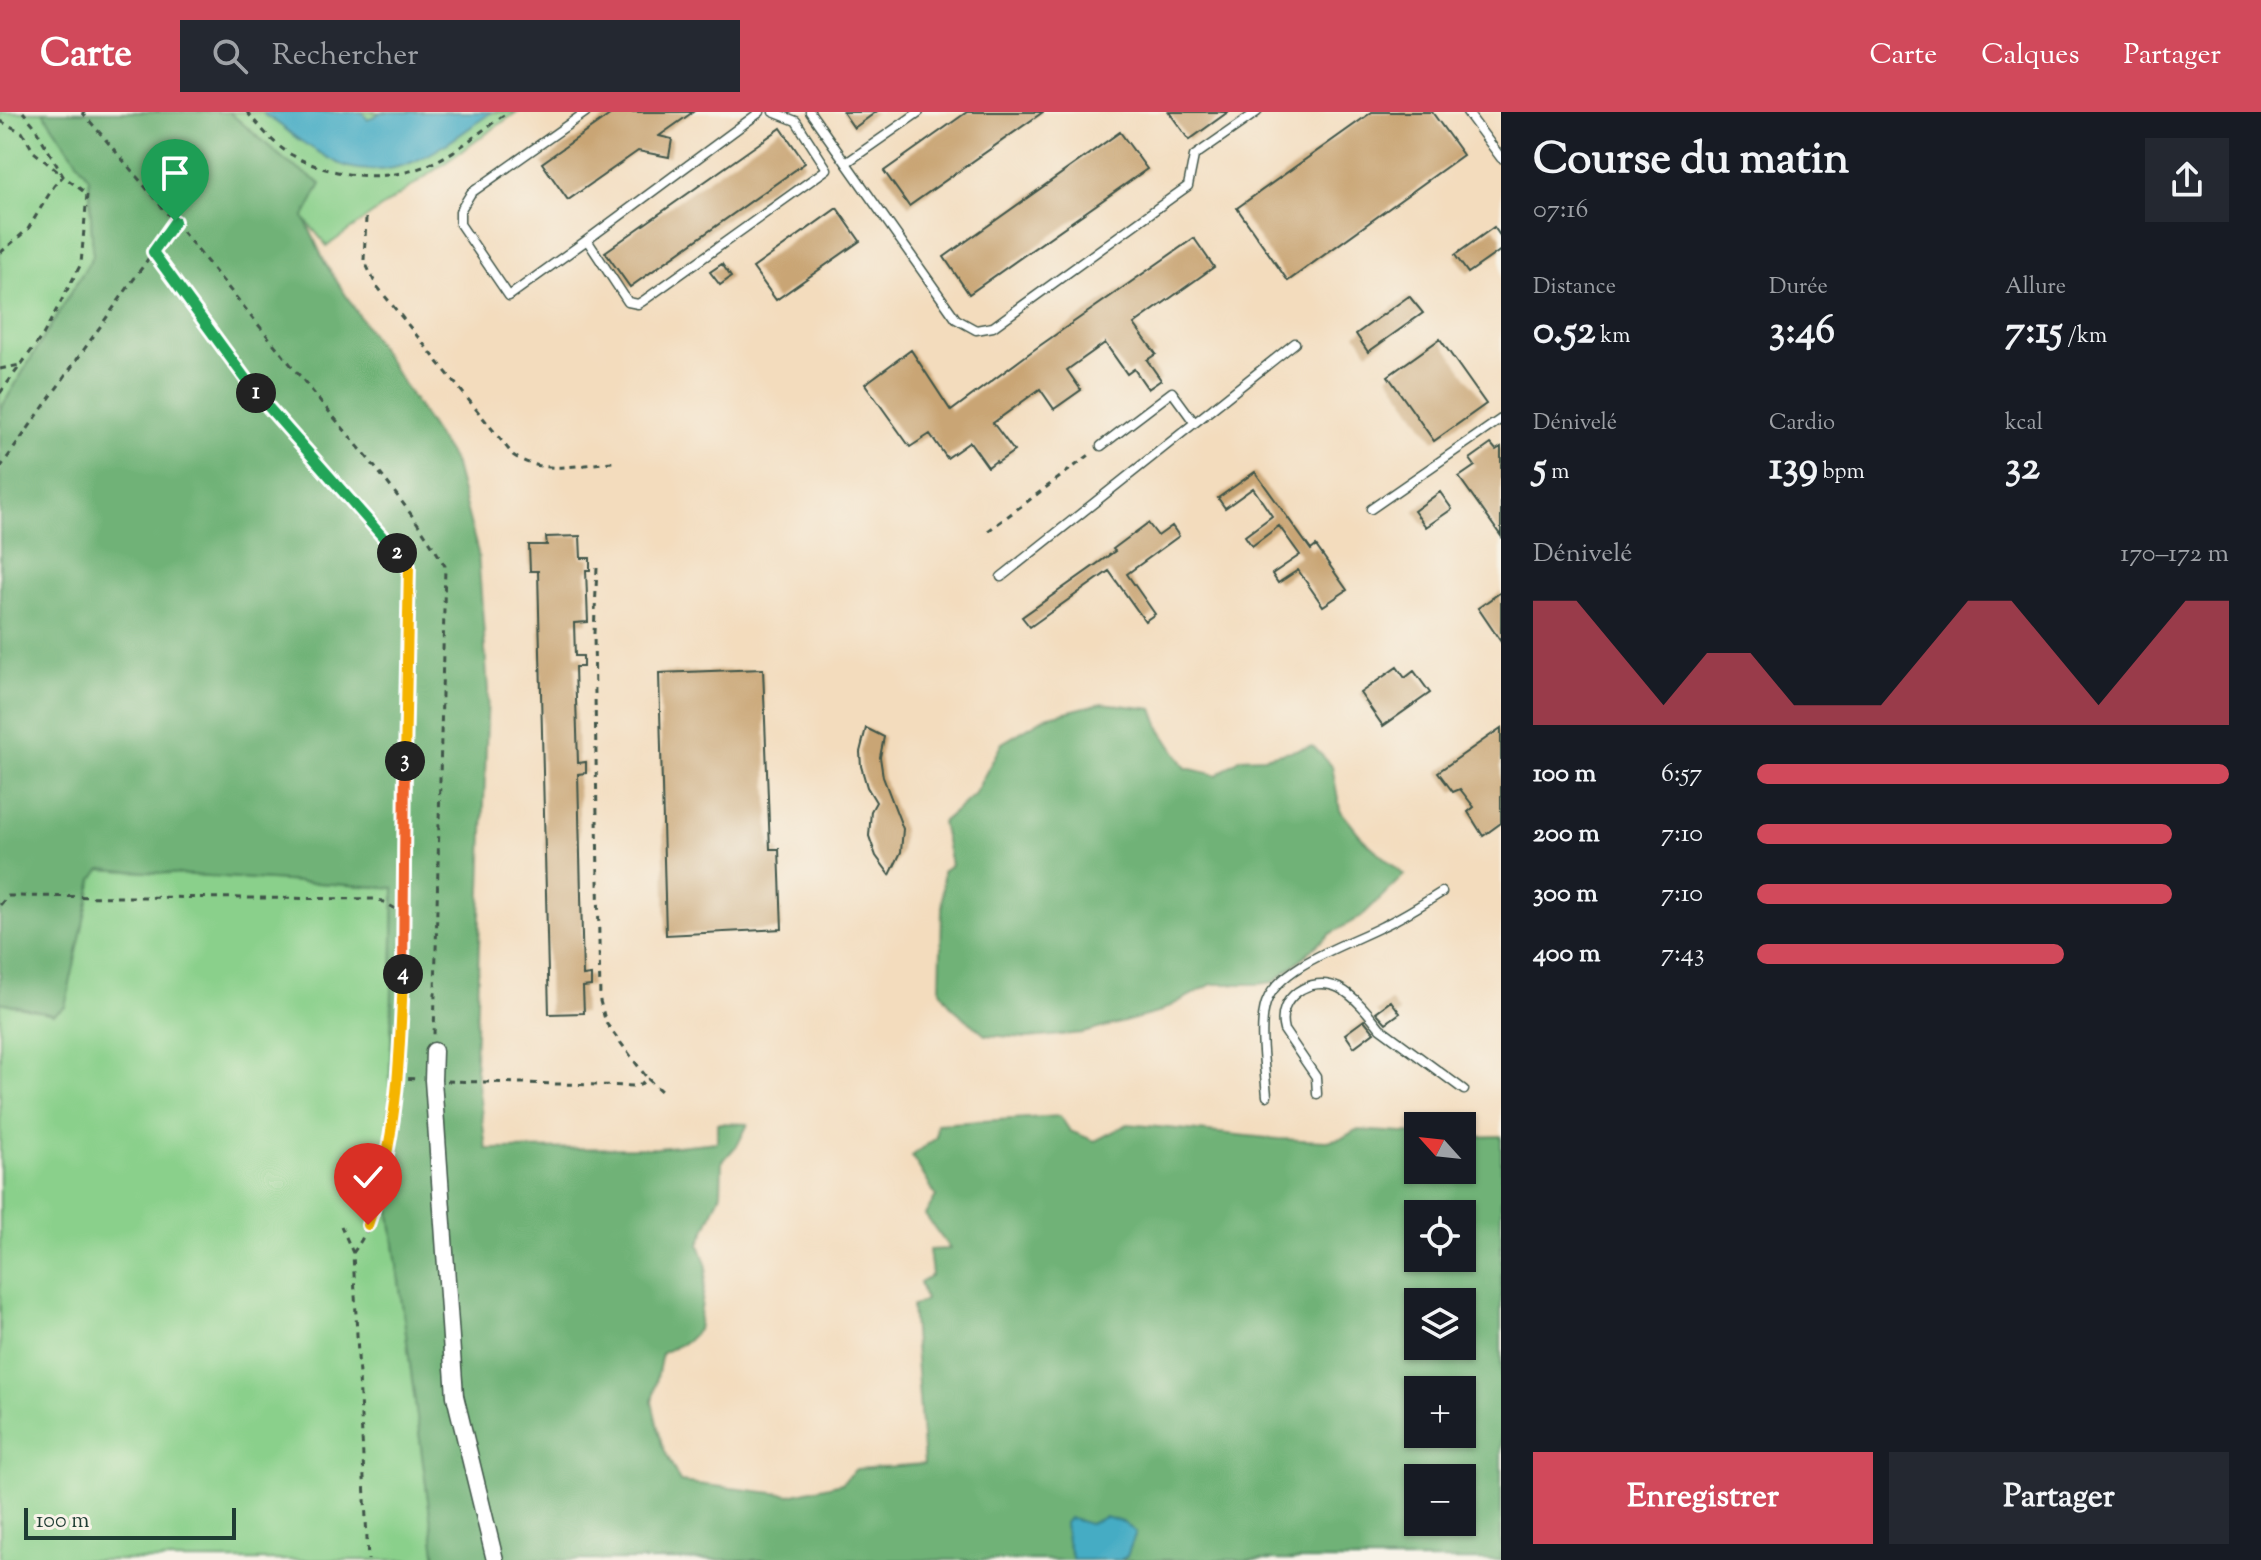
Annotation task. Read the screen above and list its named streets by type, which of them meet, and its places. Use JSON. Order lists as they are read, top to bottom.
{
  "scale_bar": "100 m",
  "north": "top left",
  "page": {
    "header": "Carte",
    "search": "Rechercher",
    "nav": ["Carte", "Calques", "Partager"],
    "heading": ["Course du matin", "07:16"],
    "stats": [
      ["Distance", "0.52 km"],
      ["Durée", "3:46"],
      ["Allure", "7:15 /km"],
      ["Dénivelé", "5 m"],
      ["Cardio", "139 bpm"],
      ["kcal", "32"]
    ],
    "pins": [
      "1",
      "2",
      "3",
      "4"
    ],
    "chart": ["Dénivelé", "170–172 m"],
    "list": [
      {
        "name": "100 m",
        "note": "6:57"
      },
      {
        "name": "200 m",
        "note": "7:10"
      },
      {
        "name": "300 m",
        "note": "7:10"
      },
      {
        "name": "400 m",
        "note": "7:43"
      }
    ],
    "map_buttons": ["+", "−"],
    "buttons": ["Enregistrer", "Partager"],
    "scale": "100 m"
  }
}
